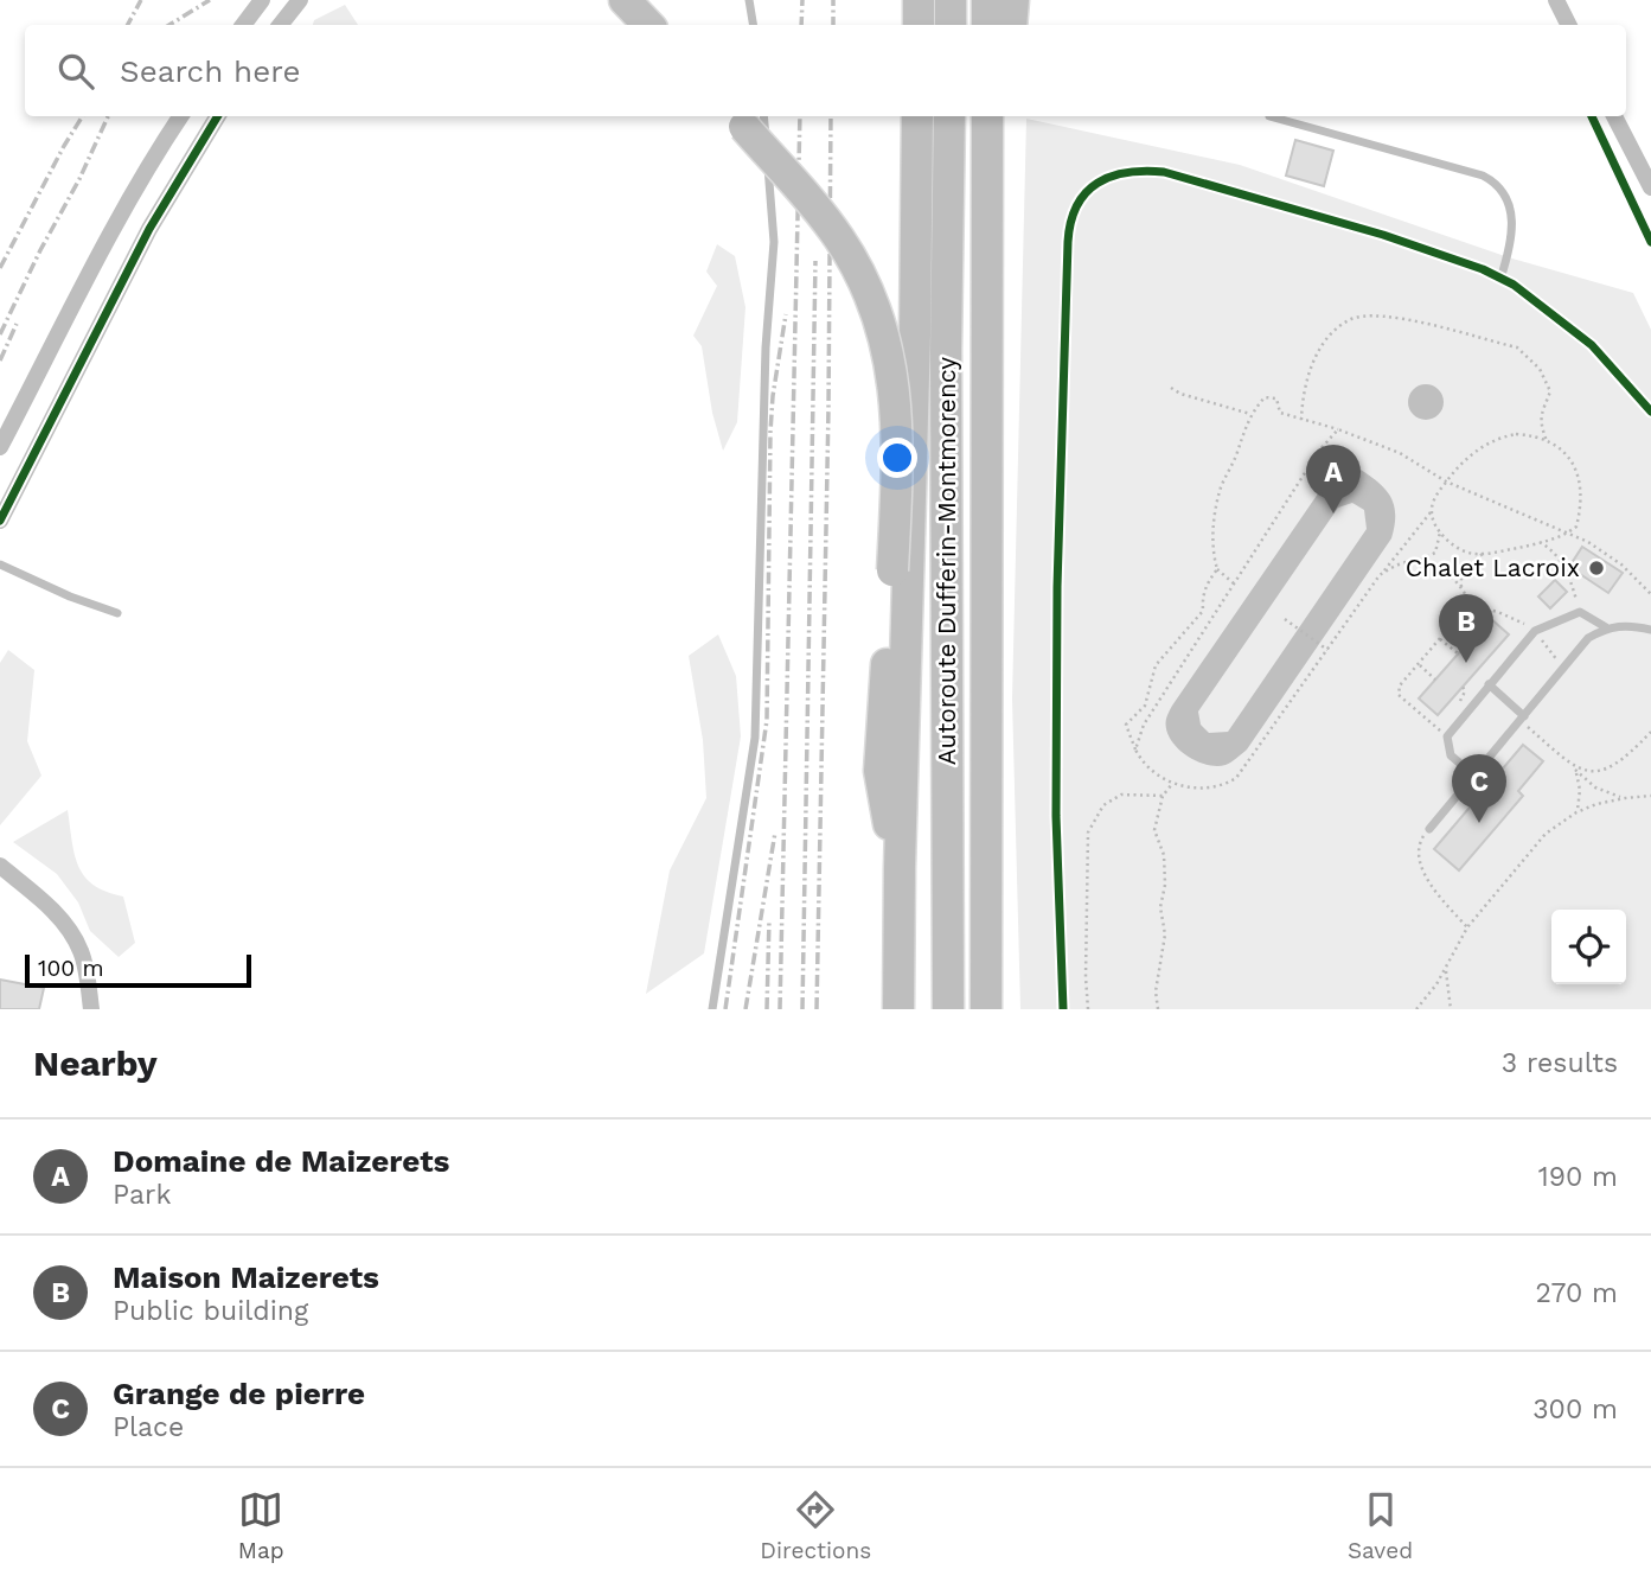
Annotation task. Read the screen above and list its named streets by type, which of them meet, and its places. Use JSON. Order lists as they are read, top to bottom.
{
  "streets": {
    "highway": ["Autoroute Dufferin-Montmorency"]
  },
  "places": ["Chalet Lacroix"],
  "scale_bar": "100 m",
  "page": {
    "search": "Search here",
    "pins": ["A", "B", "C"],
    "scale": "100 m",
    "heading": ["Nearby", "3 results"],
    "list": [
      {
        "mark": "A",
        "name": "Domaine de Maizerets",
        "note": "Park",
        "value": "190 m"
      },
      {
        "mark": "B",
        "name": "Maison Maizerets",
        "note": "Public building",
        "value": "270 m"
      },
      {
        "mark": "C",
        "name": "Grange de pierre",
        "note": "Place",
        "value": "300 m"
      }
    ],
    "nav": ["Map", "Directions", "Saved"]
  }
}
